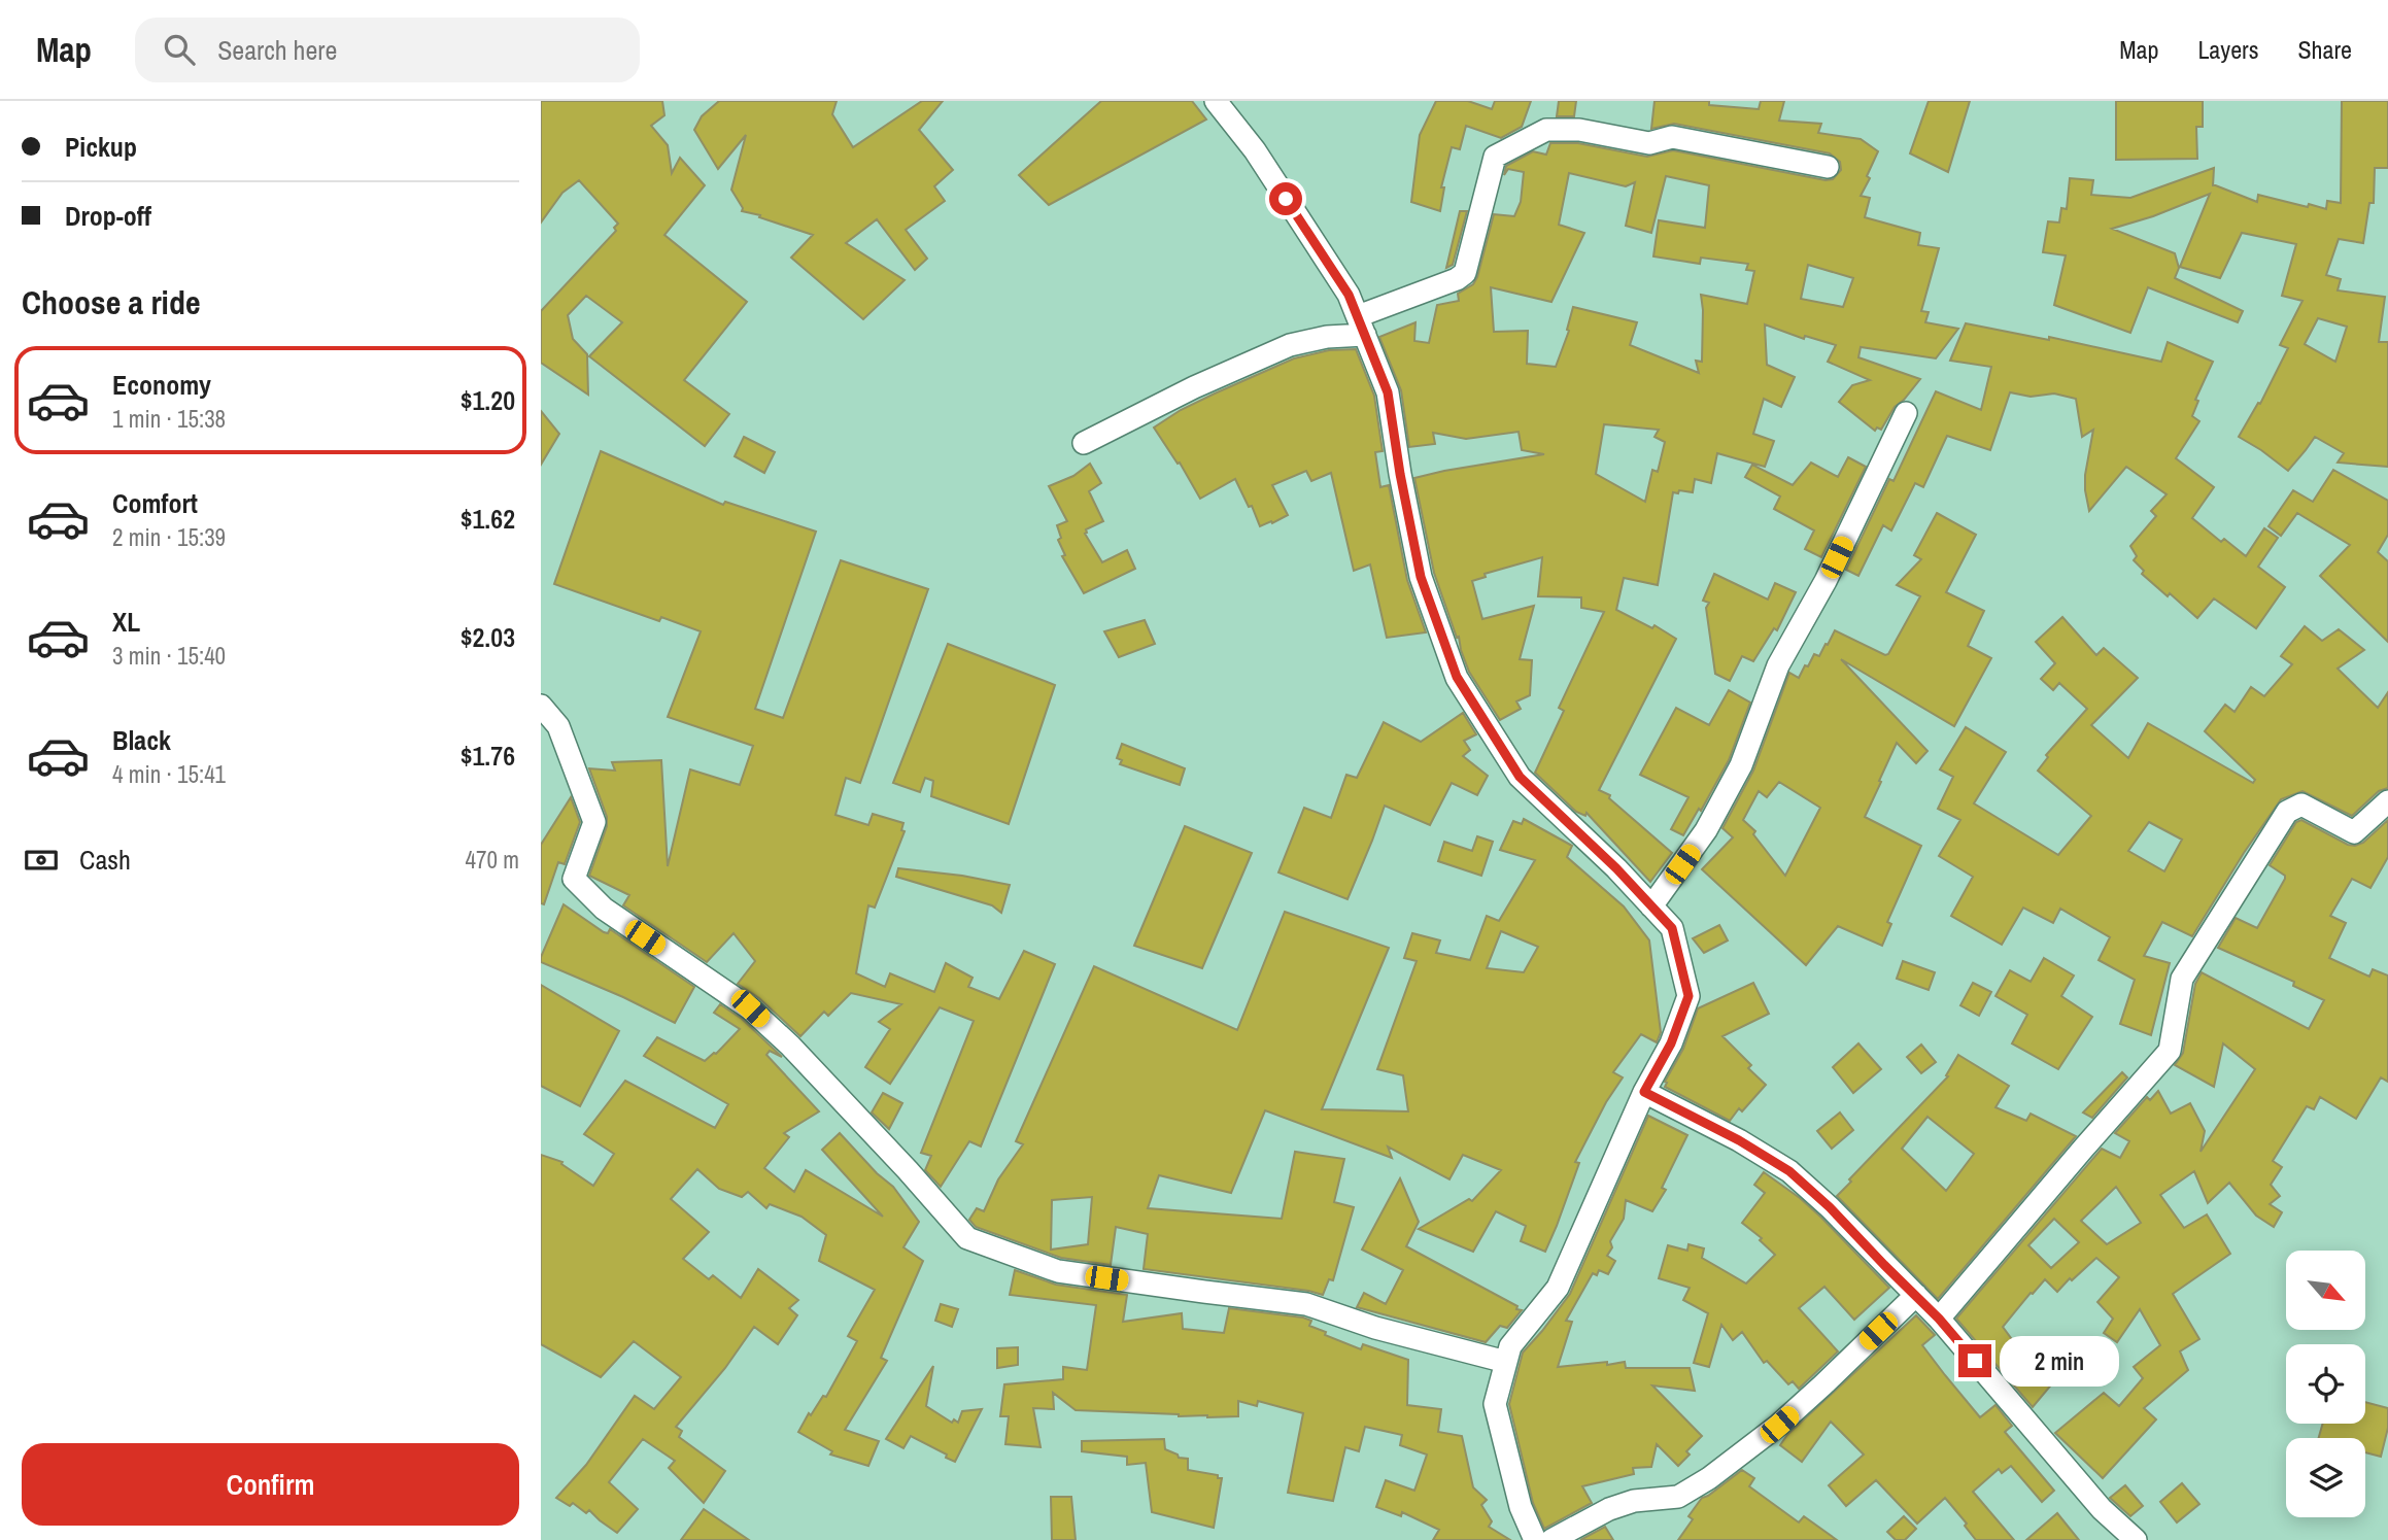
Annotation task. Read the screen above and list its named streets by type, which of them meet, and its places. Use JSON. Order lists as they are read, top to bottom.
{
  "north": "bottom right",
  "page": {
    "header": "Map",
    "search": "Search here",
    "nav": ["Map", "Layers", "Share"],
    "banner": ["Pickup", "Drop-off"],
    "heading": "Choose a ride",
    "list": [
      {
        "name": "Economy",
        "note": "1 min · 15:38",
        "value": "$1.20"
      },
      {
        "name": "Comfort",
        "note": "2 min · 15:39",
        "value": "$1.62"
      },
      {
        "name": "XL",
        "note": "3 min · 15:40",
        "value": "$2.03"
      },
      {
        "name": "Black",
        "note": "4 min · 15:41",
        "value": "$1.76"
      }
    ],
    "pay": ["Cash", "470 m"],
    "bubble": "2 min",
    "buttons": "Confirm"
  }
}
